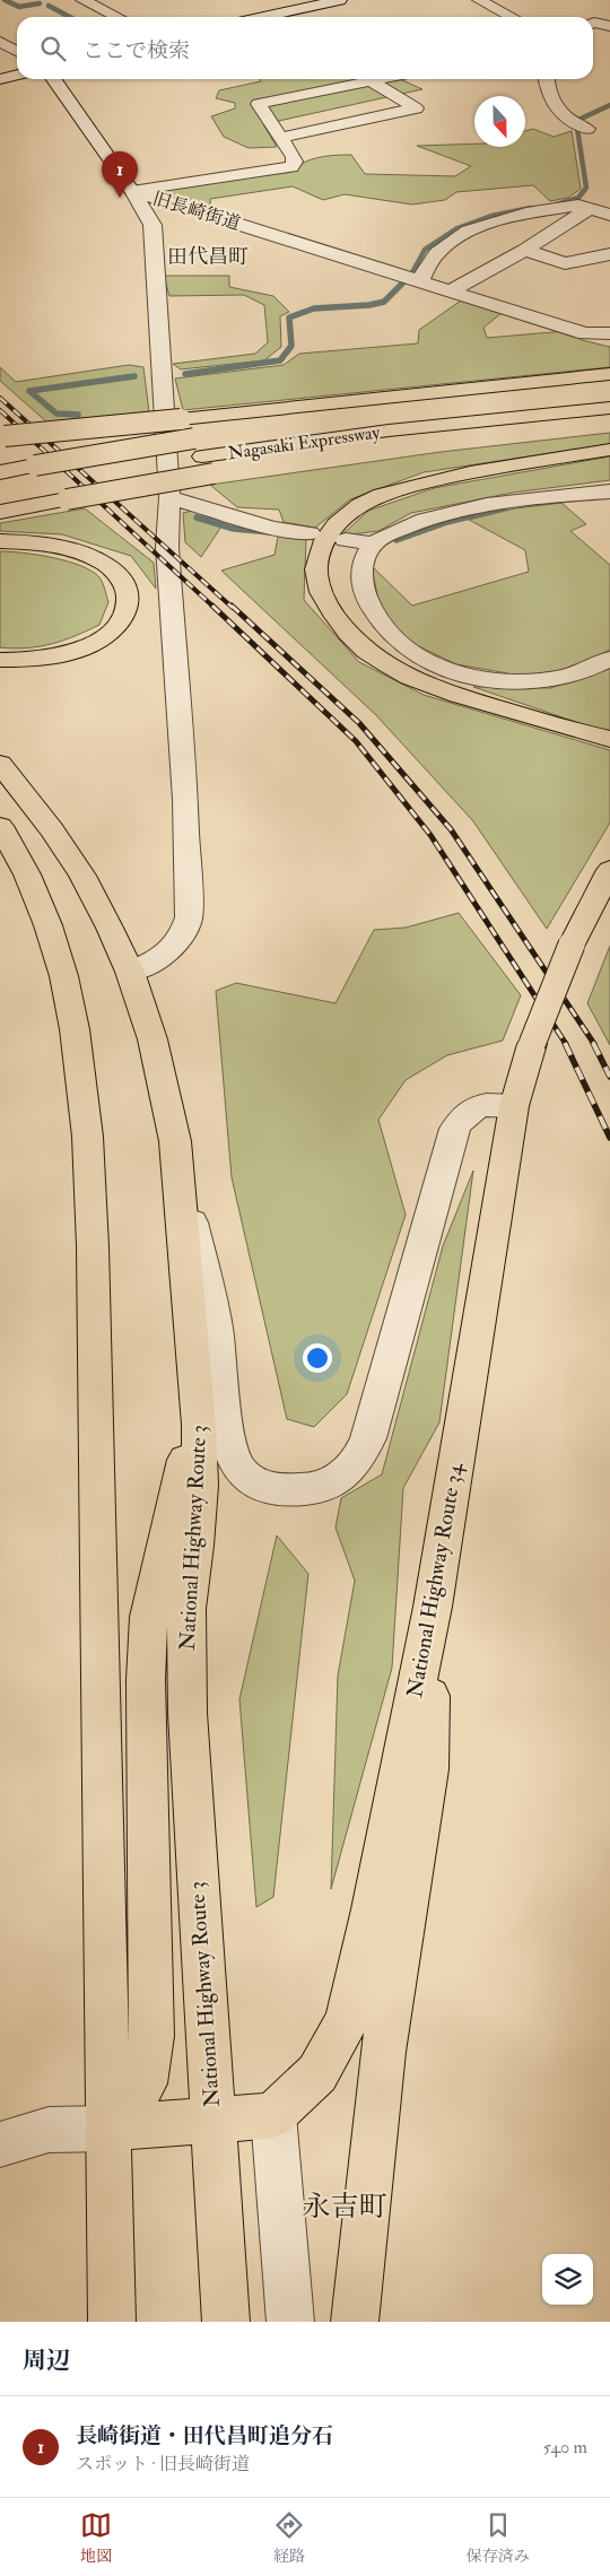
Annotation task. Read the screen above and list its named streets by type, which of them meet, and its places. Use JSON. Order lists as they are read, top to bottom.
{
  "streets": {
    "highway": ["Nagasaki Expressway", "National Highway Route 3", "National Highway Route 34"],
    "street": ["旧長崎街道"]
  },
  "districts": ["田代昌町", "永吉町"],
  "north": "bottom",
  "page": {
    "search": "ここで検索",
    "pins": "1",
    "heading": "周辺",
    "list": [
      {
        "mark": "1",
        "name": "長崎街道・田代昌町追分石",
        "note": "スポット · 旧長崎街道",
        "value": "540 m"
      }
    ],
    "nav": ["地図", "経路", "保存済み"]
  }
}
